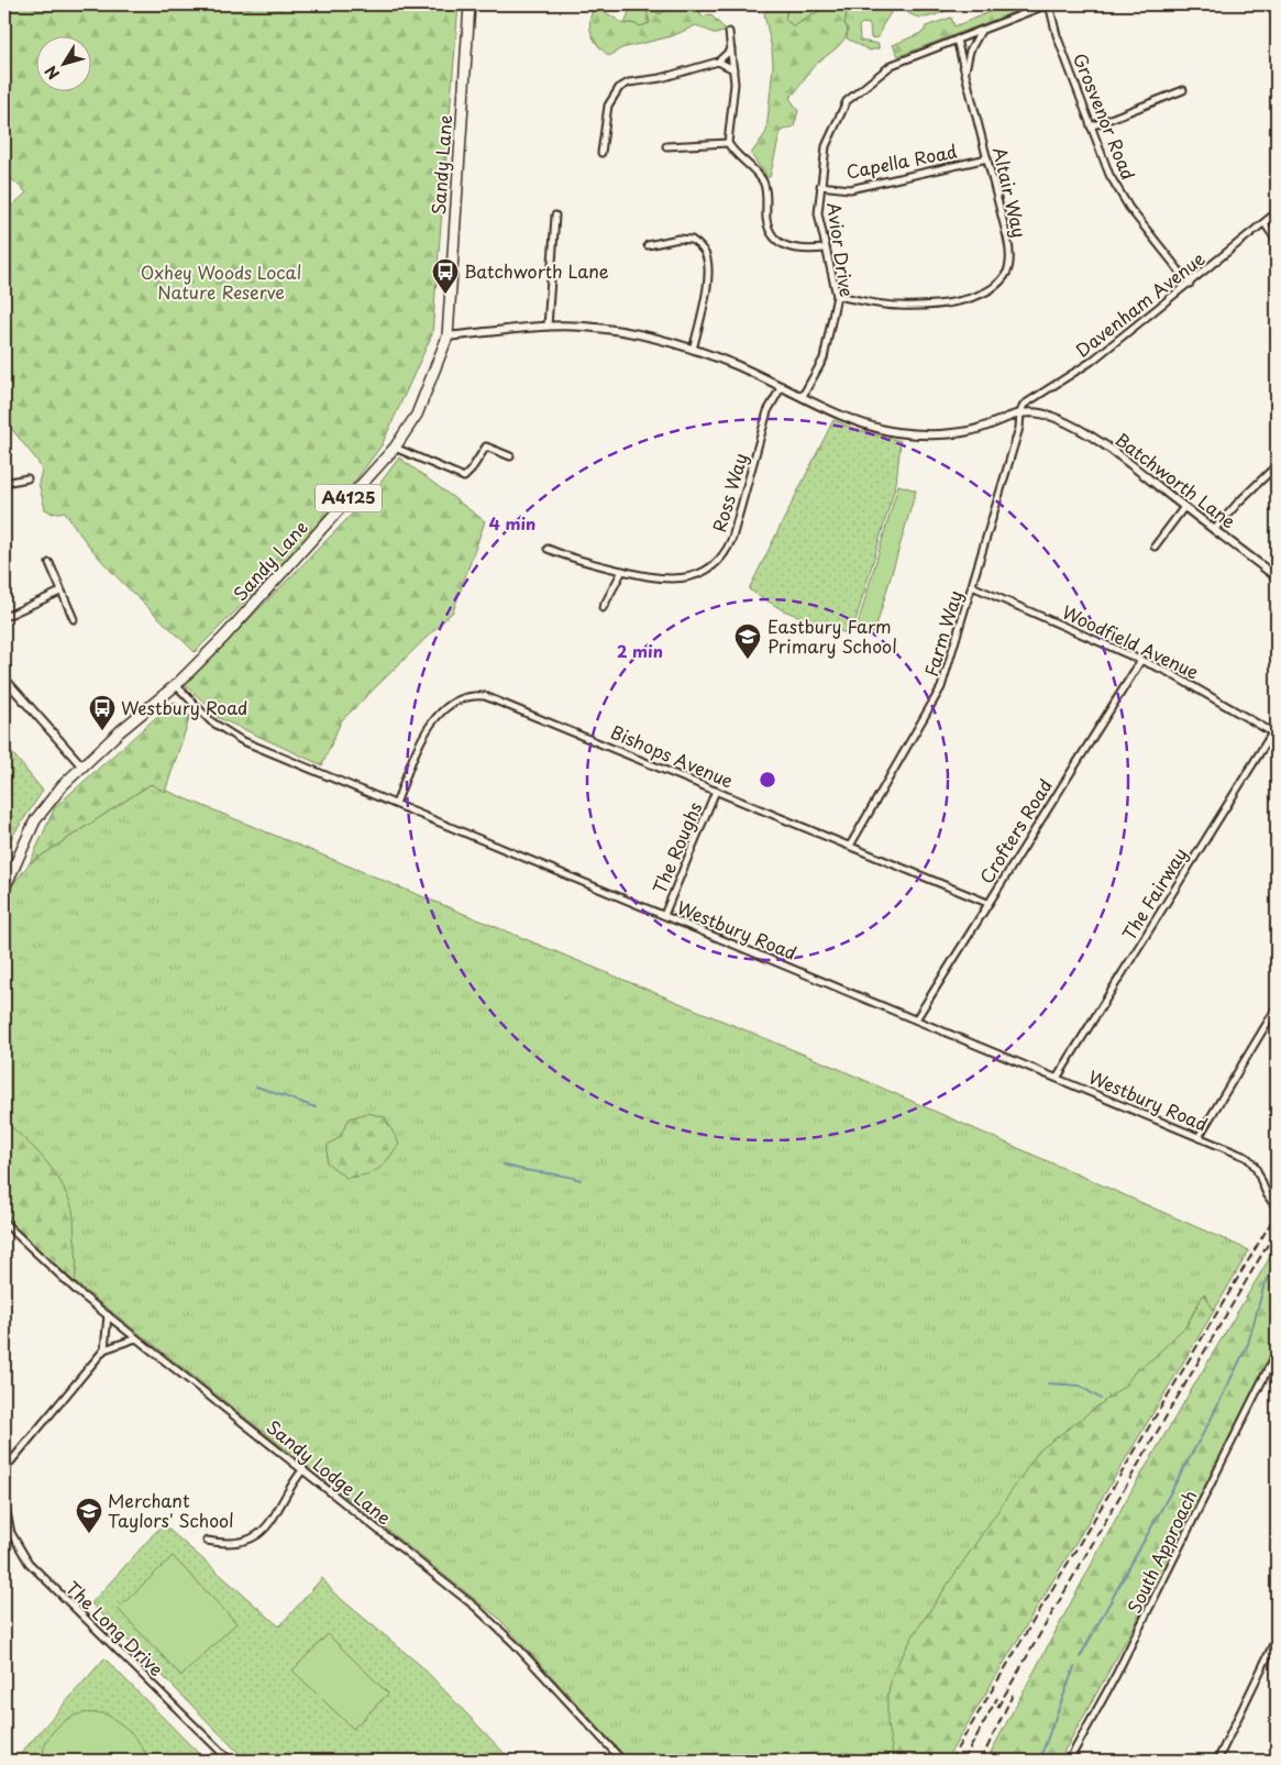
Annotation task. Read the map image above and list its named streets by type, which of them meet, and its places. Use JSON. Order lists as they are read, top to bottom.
{
  "streets": {
    "main road": ["Sandy Lane", "A4125"],
    "street": [
      "Grosvenor Road",
      "Capella Road",
      "Altair Way",
      "Avior Drive",
      "Davenham Avenue",
      "Batchworth Lane",
      "Ross Way",
      "Farm Way",
      "Woodfield Avenue",
      "Bishops Avenue",
      "Crofters Road",
      "The Roughs",
      "The Fairway",
      "Westbury Road",
      "Sandy Lodge Lane",
      "South Approach",
      "The Long Drive"
    ]
  },
  "crossings": [
    ["Grosvenor Road", "Avior Drive"],
    ["Grosvenor Road", "Davenham Avenue"],
    ["Capella Road", "Altair Way"],
    ["Capella Road", "Avior Drive"],
    ["Sandy Lane", "Batchworth Lane"],
    ["Sandy Lane", "Westbury Road"],
    ["Altair Way", "Avior Drive"],
    ["Avior Drive", "Batchworth Lane"],
    ["Davenham Avenue", "Batchworth Lane"],
    ["Davenham Avenue", "Farm Way"],
    ["Batchworth Lane", "Ross Way"],
    ["Batchworth Lane", "Farm Way"],
    ["Farm Way", "Woodfield Avenue"],
    ["Farm Way", "Bishops Avenue"],
    ["Woodfield Avenue", "Crofters Road"],
    ["Woodfield Avenue", "The Fairway"],
    ["Bishops Avenue", "Crofters Road"],
    ["Bishops Avenue", "The Roughs"],
    ["Bishops Avenue", "Westbury Road"],
    ["Crofters Road", "Westbury Road"],
    ["The Roughs", "Westbury Road"],
    ["The Fairway", "Westbury Road"]
  ],
  "parks": ["Oxhey Woods Local Nature Reserve"],
  "places": {
    "bus stop": ["Batchworth Lane", "Westbury Road"],
    "school or university": ["Eastbury Farm Primary School", "Merchant Taylors' School"]
  },
  "north": "bottom left",
  "rings": ["4 min", "2 min"]
}
